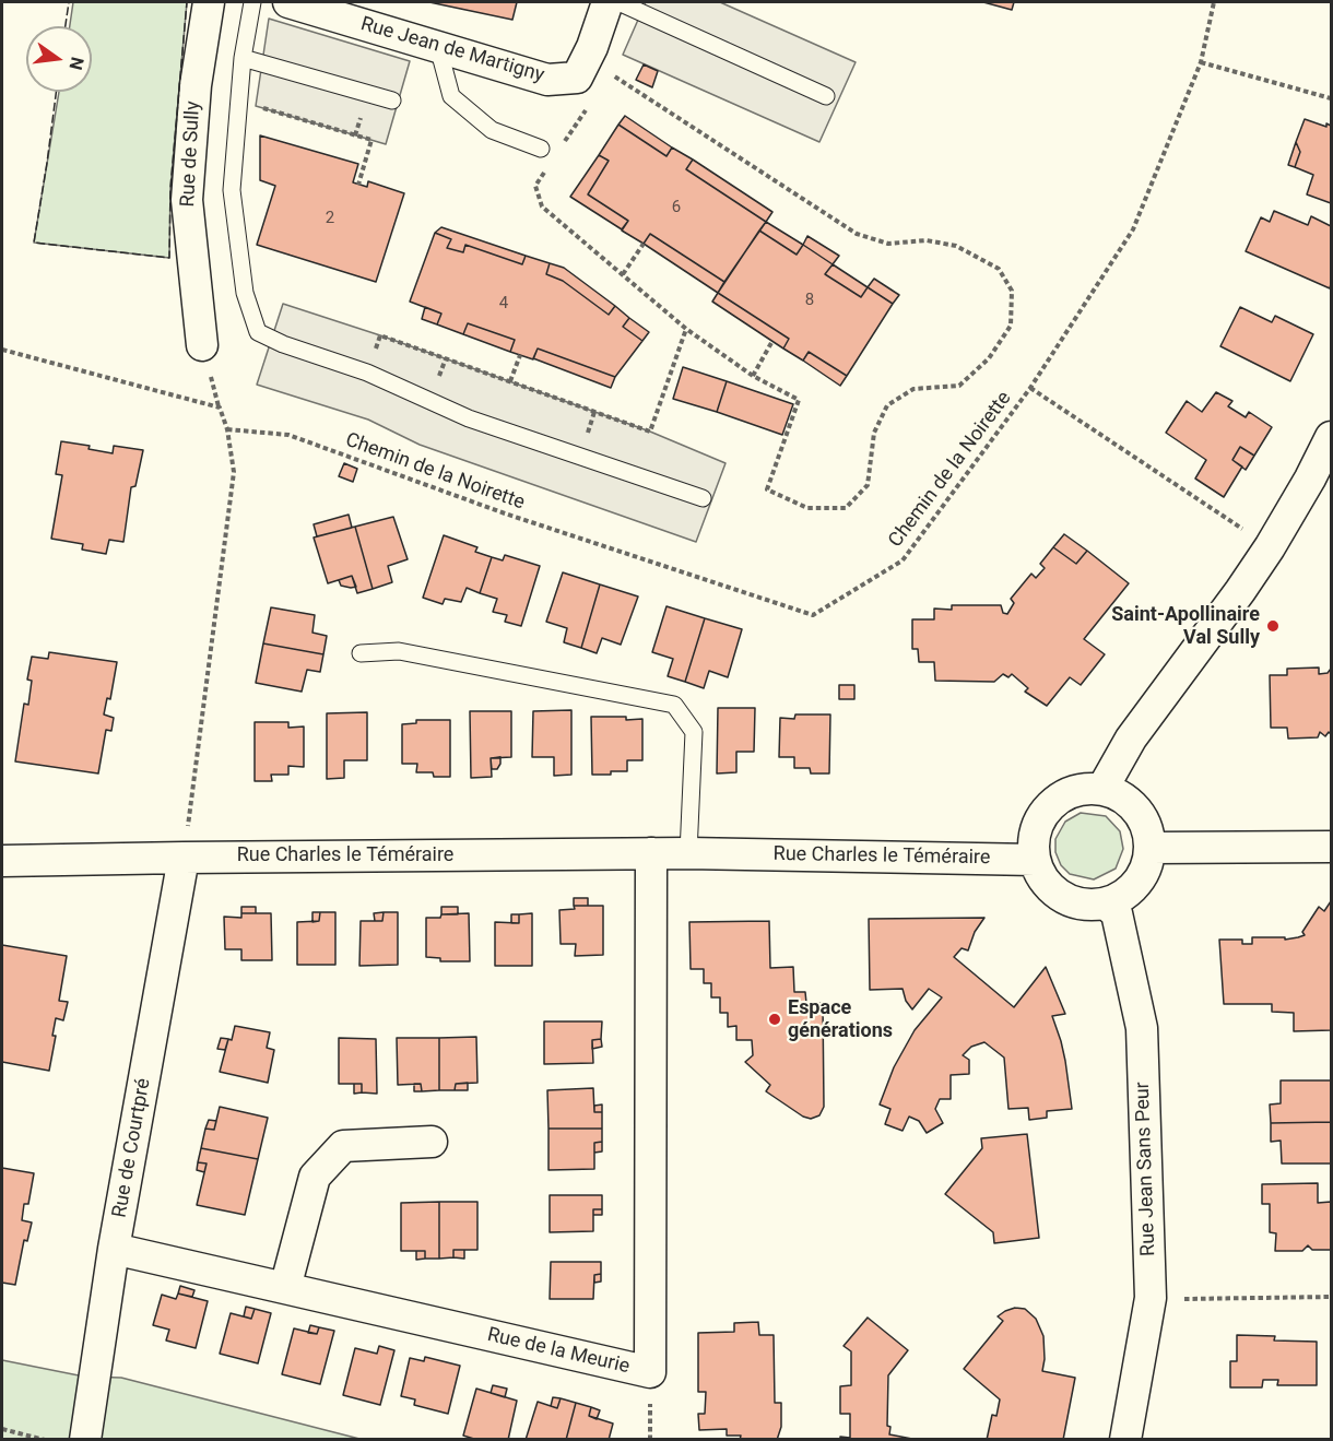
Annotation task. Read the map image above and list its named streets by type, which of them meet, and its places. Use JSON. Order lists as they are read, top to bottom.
{
  "streets": {
    "street": [
      "Rue Jean de Martigny",
      "Rue de Sully",
      "Rue Charles le Téméraire",
      "Rue de Courtpré",
      "Rue Jean Sans Peur",
      "Rue de la Meurie"
    ],
    "path": ["Chemin de la Noirette"]
  },
  "crossings": [
    ["Rue Charles le Téméraire", "Rue de Courtpré"],
    ["Rue Charles le Téméraire", "Rue Jean Sans Peur"],
    ["Rue Charles le Téméraire", "Rue de la Meurie"],
    ["Rue de Courtpré", "Rue de la Meurie"]
  ],
  "places": ["Saint-Apollinaire Val Sully", "Espace générations"],
  "house_numbers": [
    "6",
    "2",
    "8",
    "4"
  ],
  "north": "right"
}
